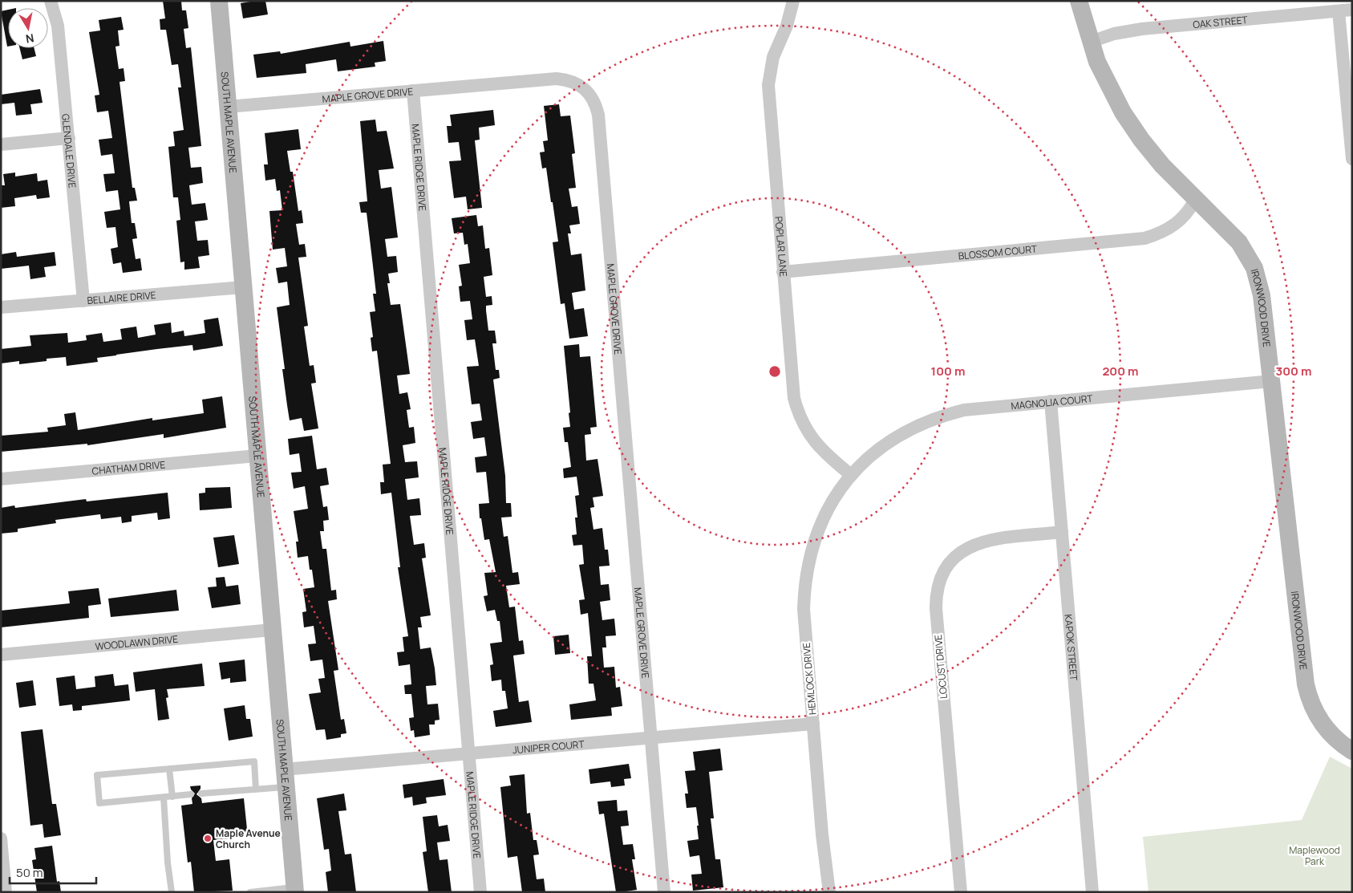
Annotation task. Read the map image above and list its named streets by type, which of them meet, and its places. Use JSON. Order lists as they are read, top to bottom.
{
  "streets": {
    "main road": ["SOUTH MAPLE AVENUE", "IRONWOOD DRIVE"],
    "street": [
      "OAK STREET",
      "MAPLE GROVE DRIVE",
      "GLENDALE DRIVE",
      "MAPLE RIDGE DRIVE",
      "POPLAR LANE",
      "BLOSSOM COURT",
      "BELLAIRE DRIVE",
      "MAGNOLIA COURT",
      "CHATHAM DRIVE",
      "WOODLAWN DRIVE",
      "KAPOK STREET",
      "LOCUST DRIVE",
      "HEMLOCK DRIVE",
      "JUNIPER COURT"
    ]
  },
  "crossings": [
    ["OAK STREET", "IRONWOOD DRIVE"],
    ["MAPLE GROVE DRIVE", "SOUTH MAPLE AVENUE"],
    ["MAPLE GROVE DRIVE", "MAPLE RIDGE DRIVE"],
    ["MAPLE GROVE DRIVE", "JUNIPER COURT"],
    ["SOUTH MAPLE AVENUE", "BELLAIRE DRIVE"],
    ["SOUTH MAPLE AVENUE", "CHATHAM DRIVE"],
    ["SOUTH MAPLE AVENUE", "WOODLAWN DRIVE"],
    ["SOUTH MAPLE AVENUE", "JUNIPER COURT"],
    ["GLENDALE DRIVE", "BELLAIRE DRIVE"],
    ["MAPLE RIDGE DRIVE", "JUNIPER COURT"],
    ["POPLAR LANE", "BLOSSOM COURT"],
    ["POPLAR LANE", "MAGNOLIA COURT"],
    ["POPLAR LANE", "HEMLOCK DRIVE"],
    ["BLOSSOM COURT", "IRONWOOD DRIVE"],
    ["IRONWOOD DRIVE", "MAGNOLIA COURT"],
    ["MAGNOLIA COURT", "KAPOK STREET"],
    ["MAGNOLIA COURT", "HEMLOCK DRIVE"],
    ["KAPOK STREET", "LOCUST DRIVE"],
    ["HEMLOCK DRIVE", "JUNIPER COURT"]
  ],
  "parks": ["Maplewood Park"],
  "places": ["Maple Avenue Church"],
  "scale_bar": "50 m",
  "north": "bottom",
  "rings": ["100 m", "200 m", "300 m"]
}
